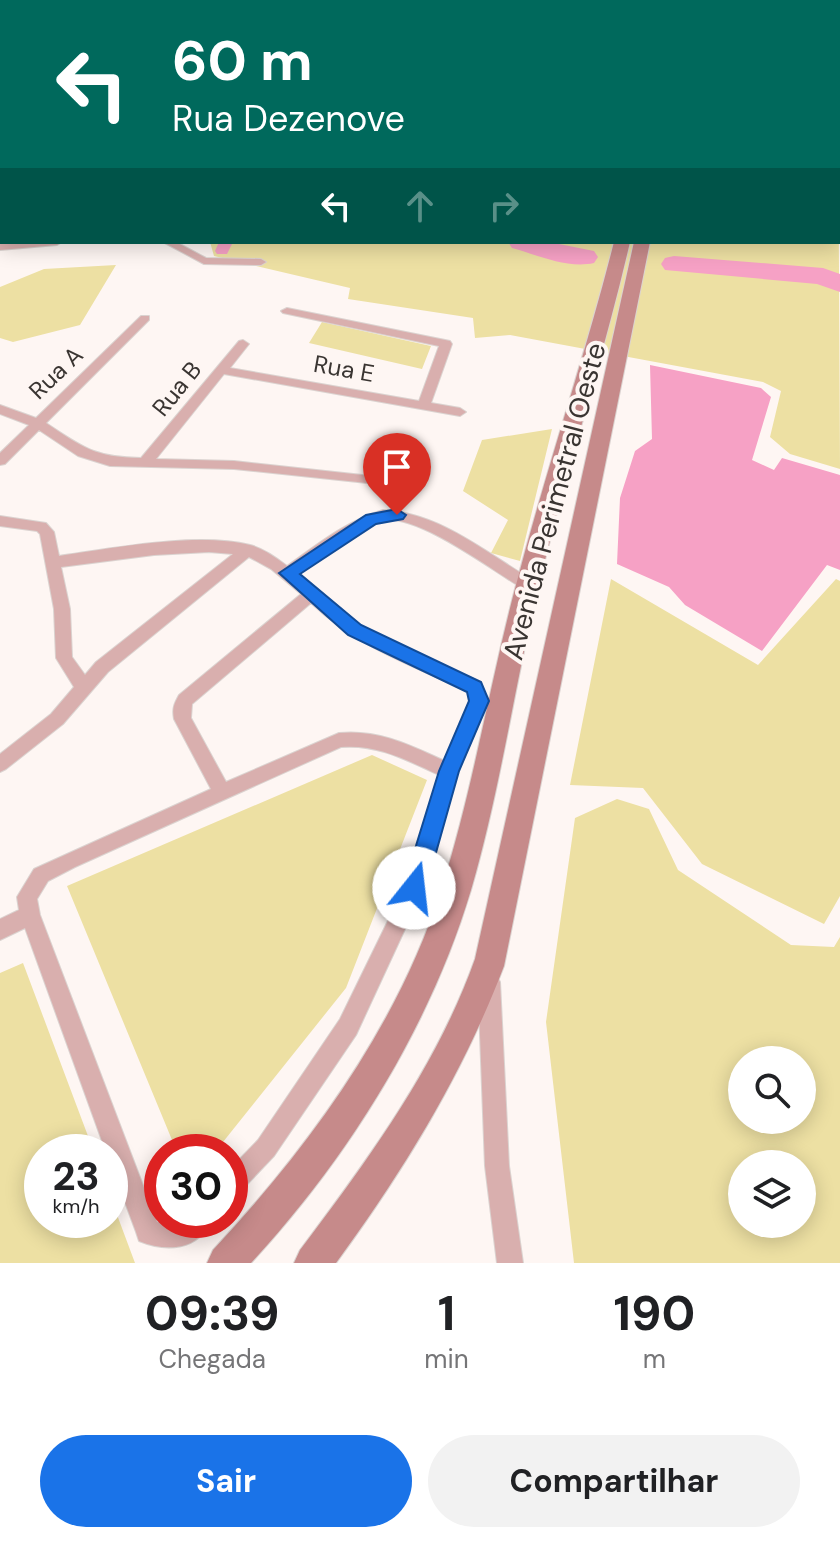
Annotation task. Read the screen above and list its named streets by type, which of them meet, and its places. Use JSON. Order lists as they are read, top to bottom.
{
  "streets": {
    "main road": ["Avenida Perimetral Oeste"],
    "street": ["Rua E", "Rua A", "Rua B"]
  },
  "crossings": [
    ["Rua E", "Rua B"]
  ],
  "page": {
    "turn": ["60 m", "Rua Dezenove"],
    "speed": "23 km/h",
    "limit": "30",
    "eta": [
      "09:39",
      "Chegada",
      "1",
      "min",
      "190",
      "m"
    ],
    "buttons": ["Sair", "Compartilhar"]
  }
}
